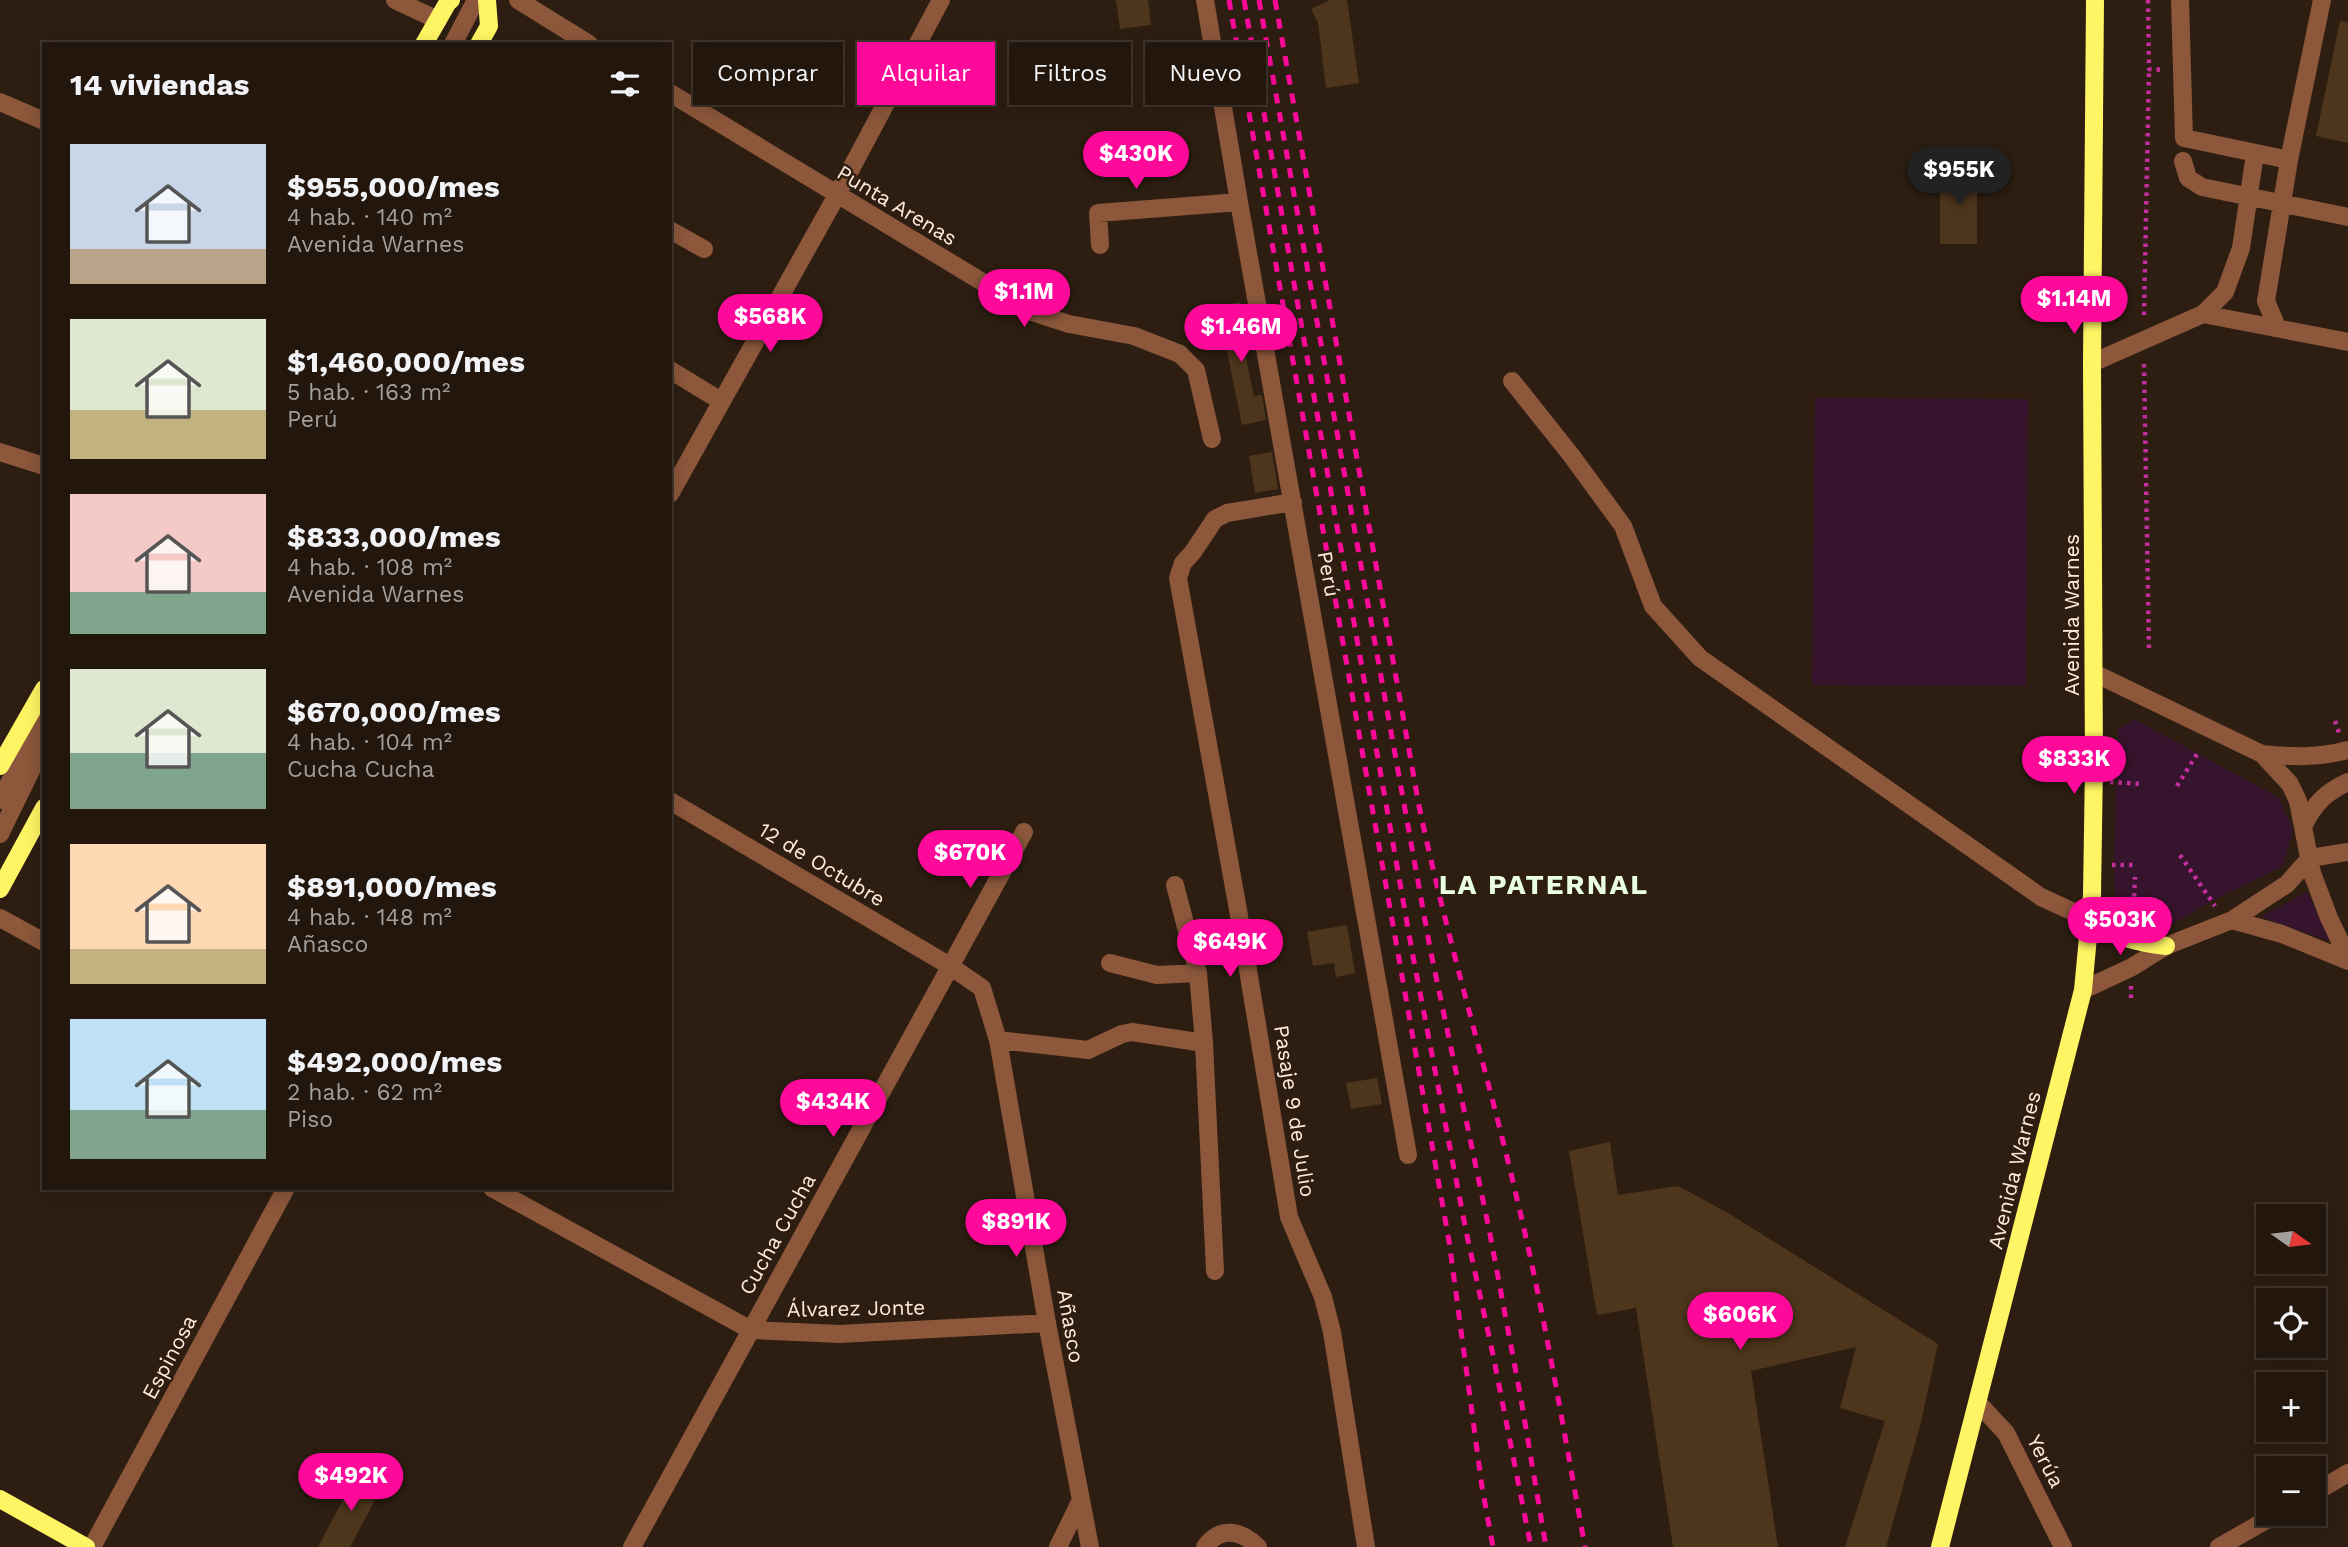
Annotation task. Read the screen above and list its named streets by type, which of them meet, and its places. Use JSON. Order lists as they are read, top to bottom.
{
  "streets": {
    "main road": ["Avenida Warnes"],
    "street": [
      "Punta Arenas",
      "Perú",
      "12 de Octubre",
      "Pasaje 9 de Julio",
      "Cucha Cucha",
      "Álvarez Jonte",
      "Añasco",
      "Espinosa",
      "Yerúa"
    ]
  },
  "crossings": [
    ["Perú", "Pasaje 9 de Julio"],
    ["Avenida Warnes", "Yerúa"],
    ["12 de Octubre", "Cucha Cucha"],
    ["12 de Octubre", "Añasco"],
    ["Cucha Cucha", "Álvarez Jonte"],
    ["Cucha Cucha", "Añasco"],
    ["Álvarez Jonte", "Añasco"]
  ],
  "districts": ["LA PATERNAL"],
  "north": "right",
  "page": {
    "chip": [
      "Comprar",
      "Alquilar",
      "Filtros",
      "Nuevo"
    ],
    "heading": "14 viviendas",
    "list": [
      {
        "name": "$955,000/mes",
        "note": "4 hab. · 140 m² · Avenida Warnes"
      },
      {
        "name": "$1,460,000/mes",
        "note": "5 hab. · 163 m² · Perú"
      },
      {
        "name": "$833,000/mes",
        "note": "4 hab. · 108 m² · Avenida Warnes"
      },
      {
        "name": "$670,000/mes",
        "note": "4 hab. · 104 m² · Cucha Cucha"
      },
      {
        "name": "$891,000/mes",
        "note": "4 hab. · 148 m² · Añasco"
      },
      {
        "name": "$492,000/mes",
        "note": "2 hab. · 62 m² · Piso"
      }
    ],
    "price": [
      "$430K",
      "$955K",
      "$1.1M",
      "$1.14M",
      "$568K",
      "$1.46M",
      "$833K",
      "$670K",
      "$503K",
      "$649K",
      "$434K",
      "$891K",
      "$606K",
      "$492K"
    ],
    "map_buttons": ["+", "−"]
  }
}
